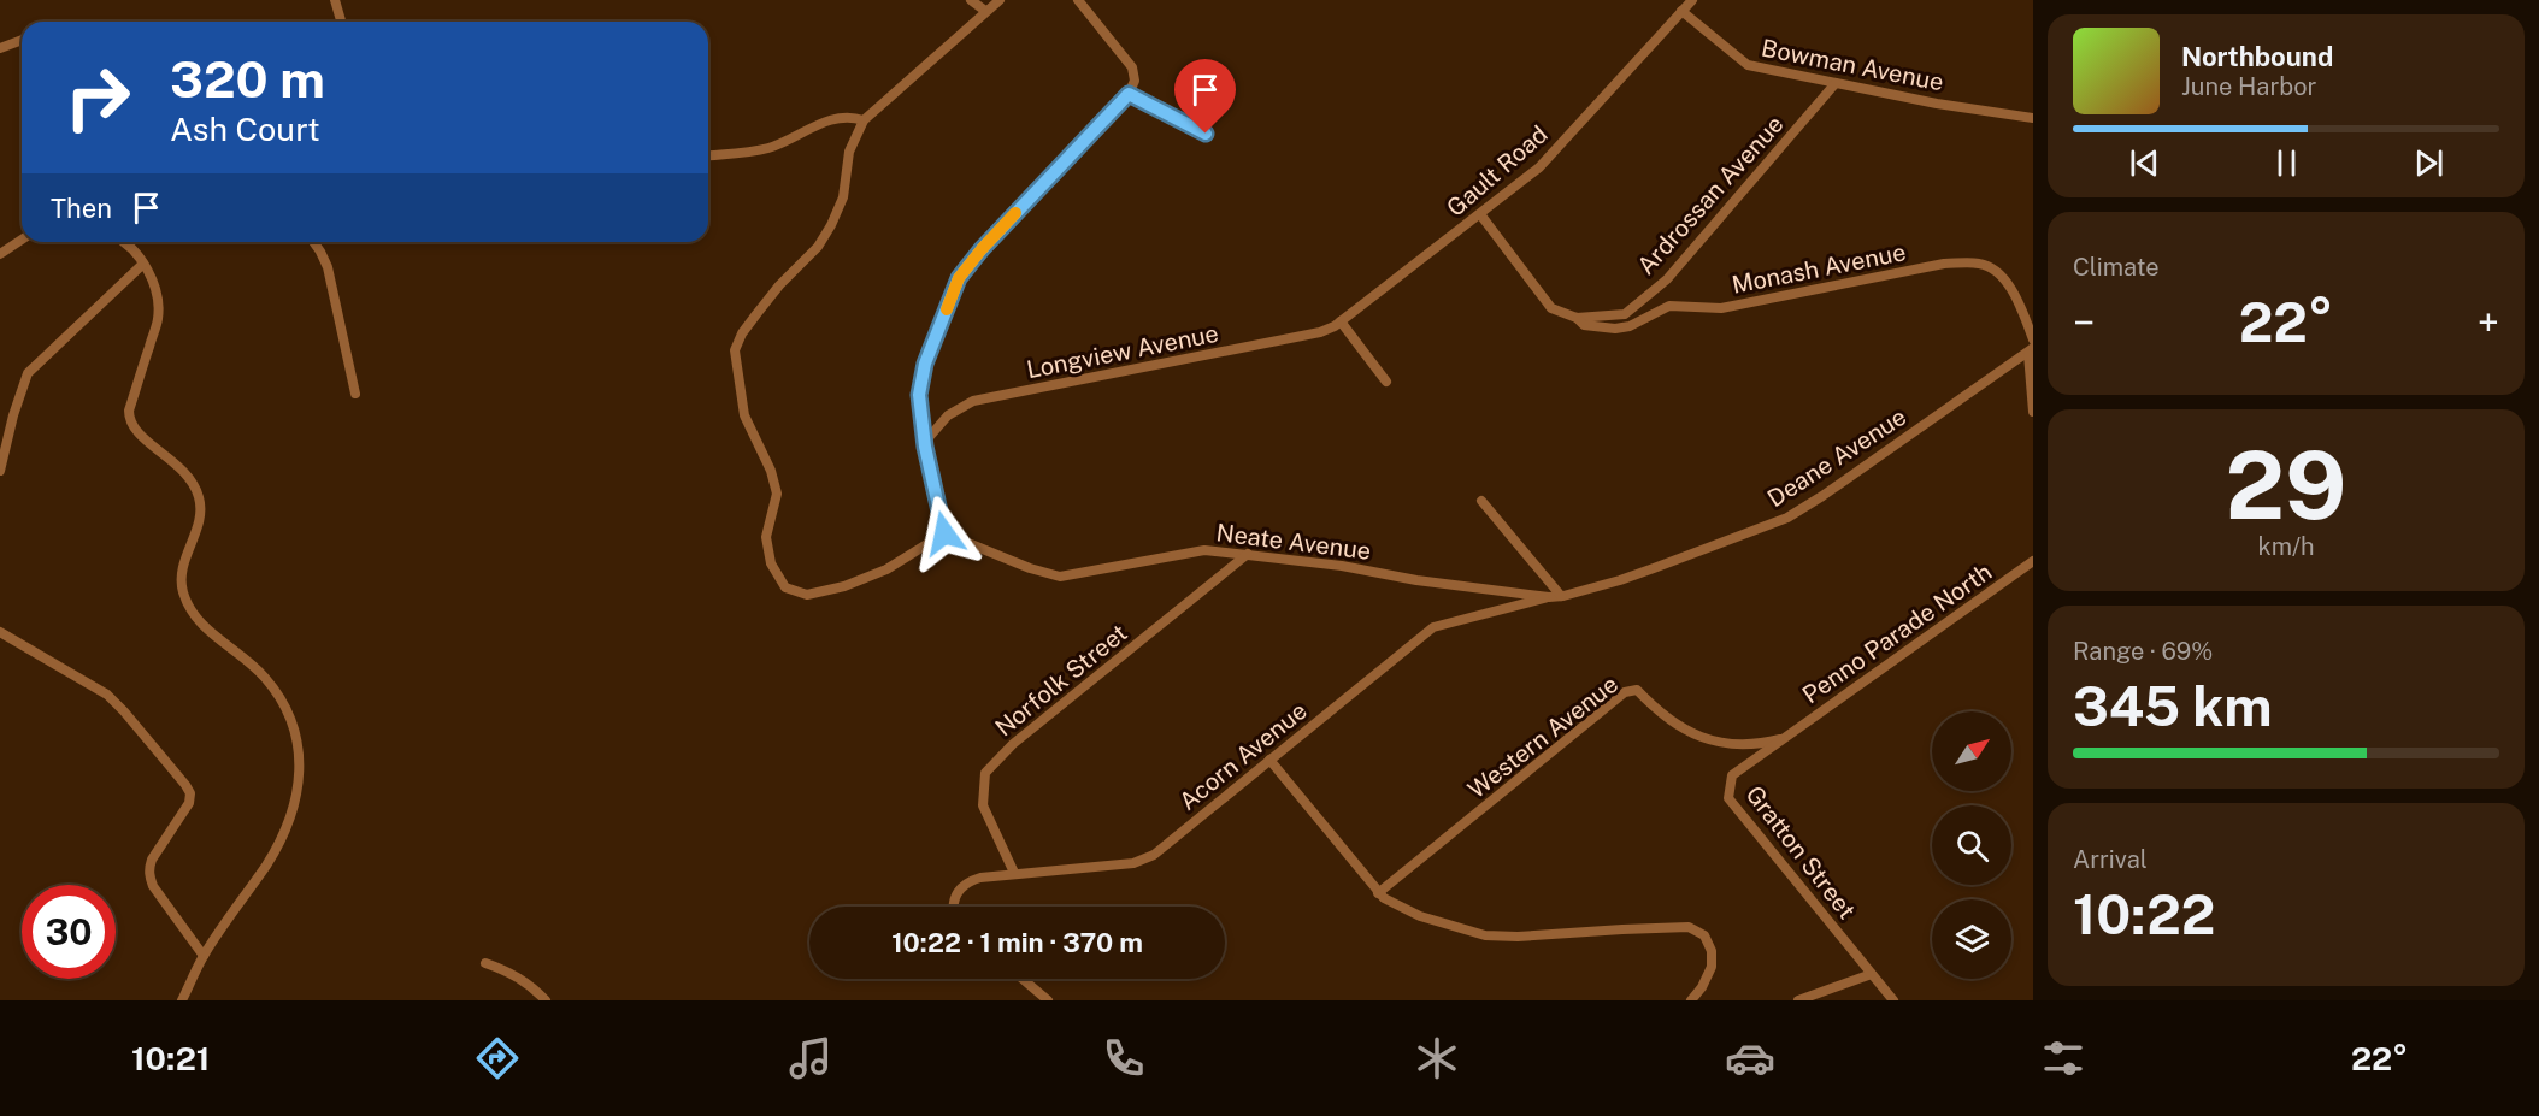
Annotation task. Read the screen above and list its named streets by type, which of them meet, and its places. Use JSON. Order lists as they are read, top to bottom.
{
  "streets": {
    "street": [
      "Bowman Avenue",
      "Gault Road",
      "Ardrossan Avenue",
      "Monash Avenue",
      "Longview Avenue",
      "Deane Avenue",
      "Neate Avenue",
      "Penno Parade North",
      "Norfolk Street",
      "Western Avenue",
      "Acorn Avenue",
      "Gratton Street"
    ]
  },
  "crossings": [
    ["Bowman Avenue", "Gault Road"],
    ["Bowman Avenue", "Ardrossan Avenue"],
    ["Gault Road", "Longview Avenue"],
    ["Ardrossan Avenue", "Monash Avenue"],
    ["Deane Avenue", "Neate Avenue"],
    ["Neate Avenue", "Norfolk Street"],
    ["Neate Avenue", "Acorn Avenue"],
    ["Penno Parade North", "Western Avenue"],
    ["Penno Parade North", "Gratton Street"],
    ["Norfolk Street", "Acorn Avenue"],
    ["Western Avenue", "Gratton Street"]
  ],
  "north": "top right",
  "page": {
    "turn": ["320 m", "Ash Court"],
    "song": ["Northbound", "June Harbor"],
    "then": "Then",
    "tile": [
      "Climate",
      ["29", "km/h"],
      ["Range · 69%", "345 km"],
      ["Arrival", "10:22"]
    ],
    "heat": ["−", "22°", "+"],
    "limit": "30",
    "trip": "10:22 · 1 min · 370 m",
    "tabs": ["10:21", "22°"]
  }
}
